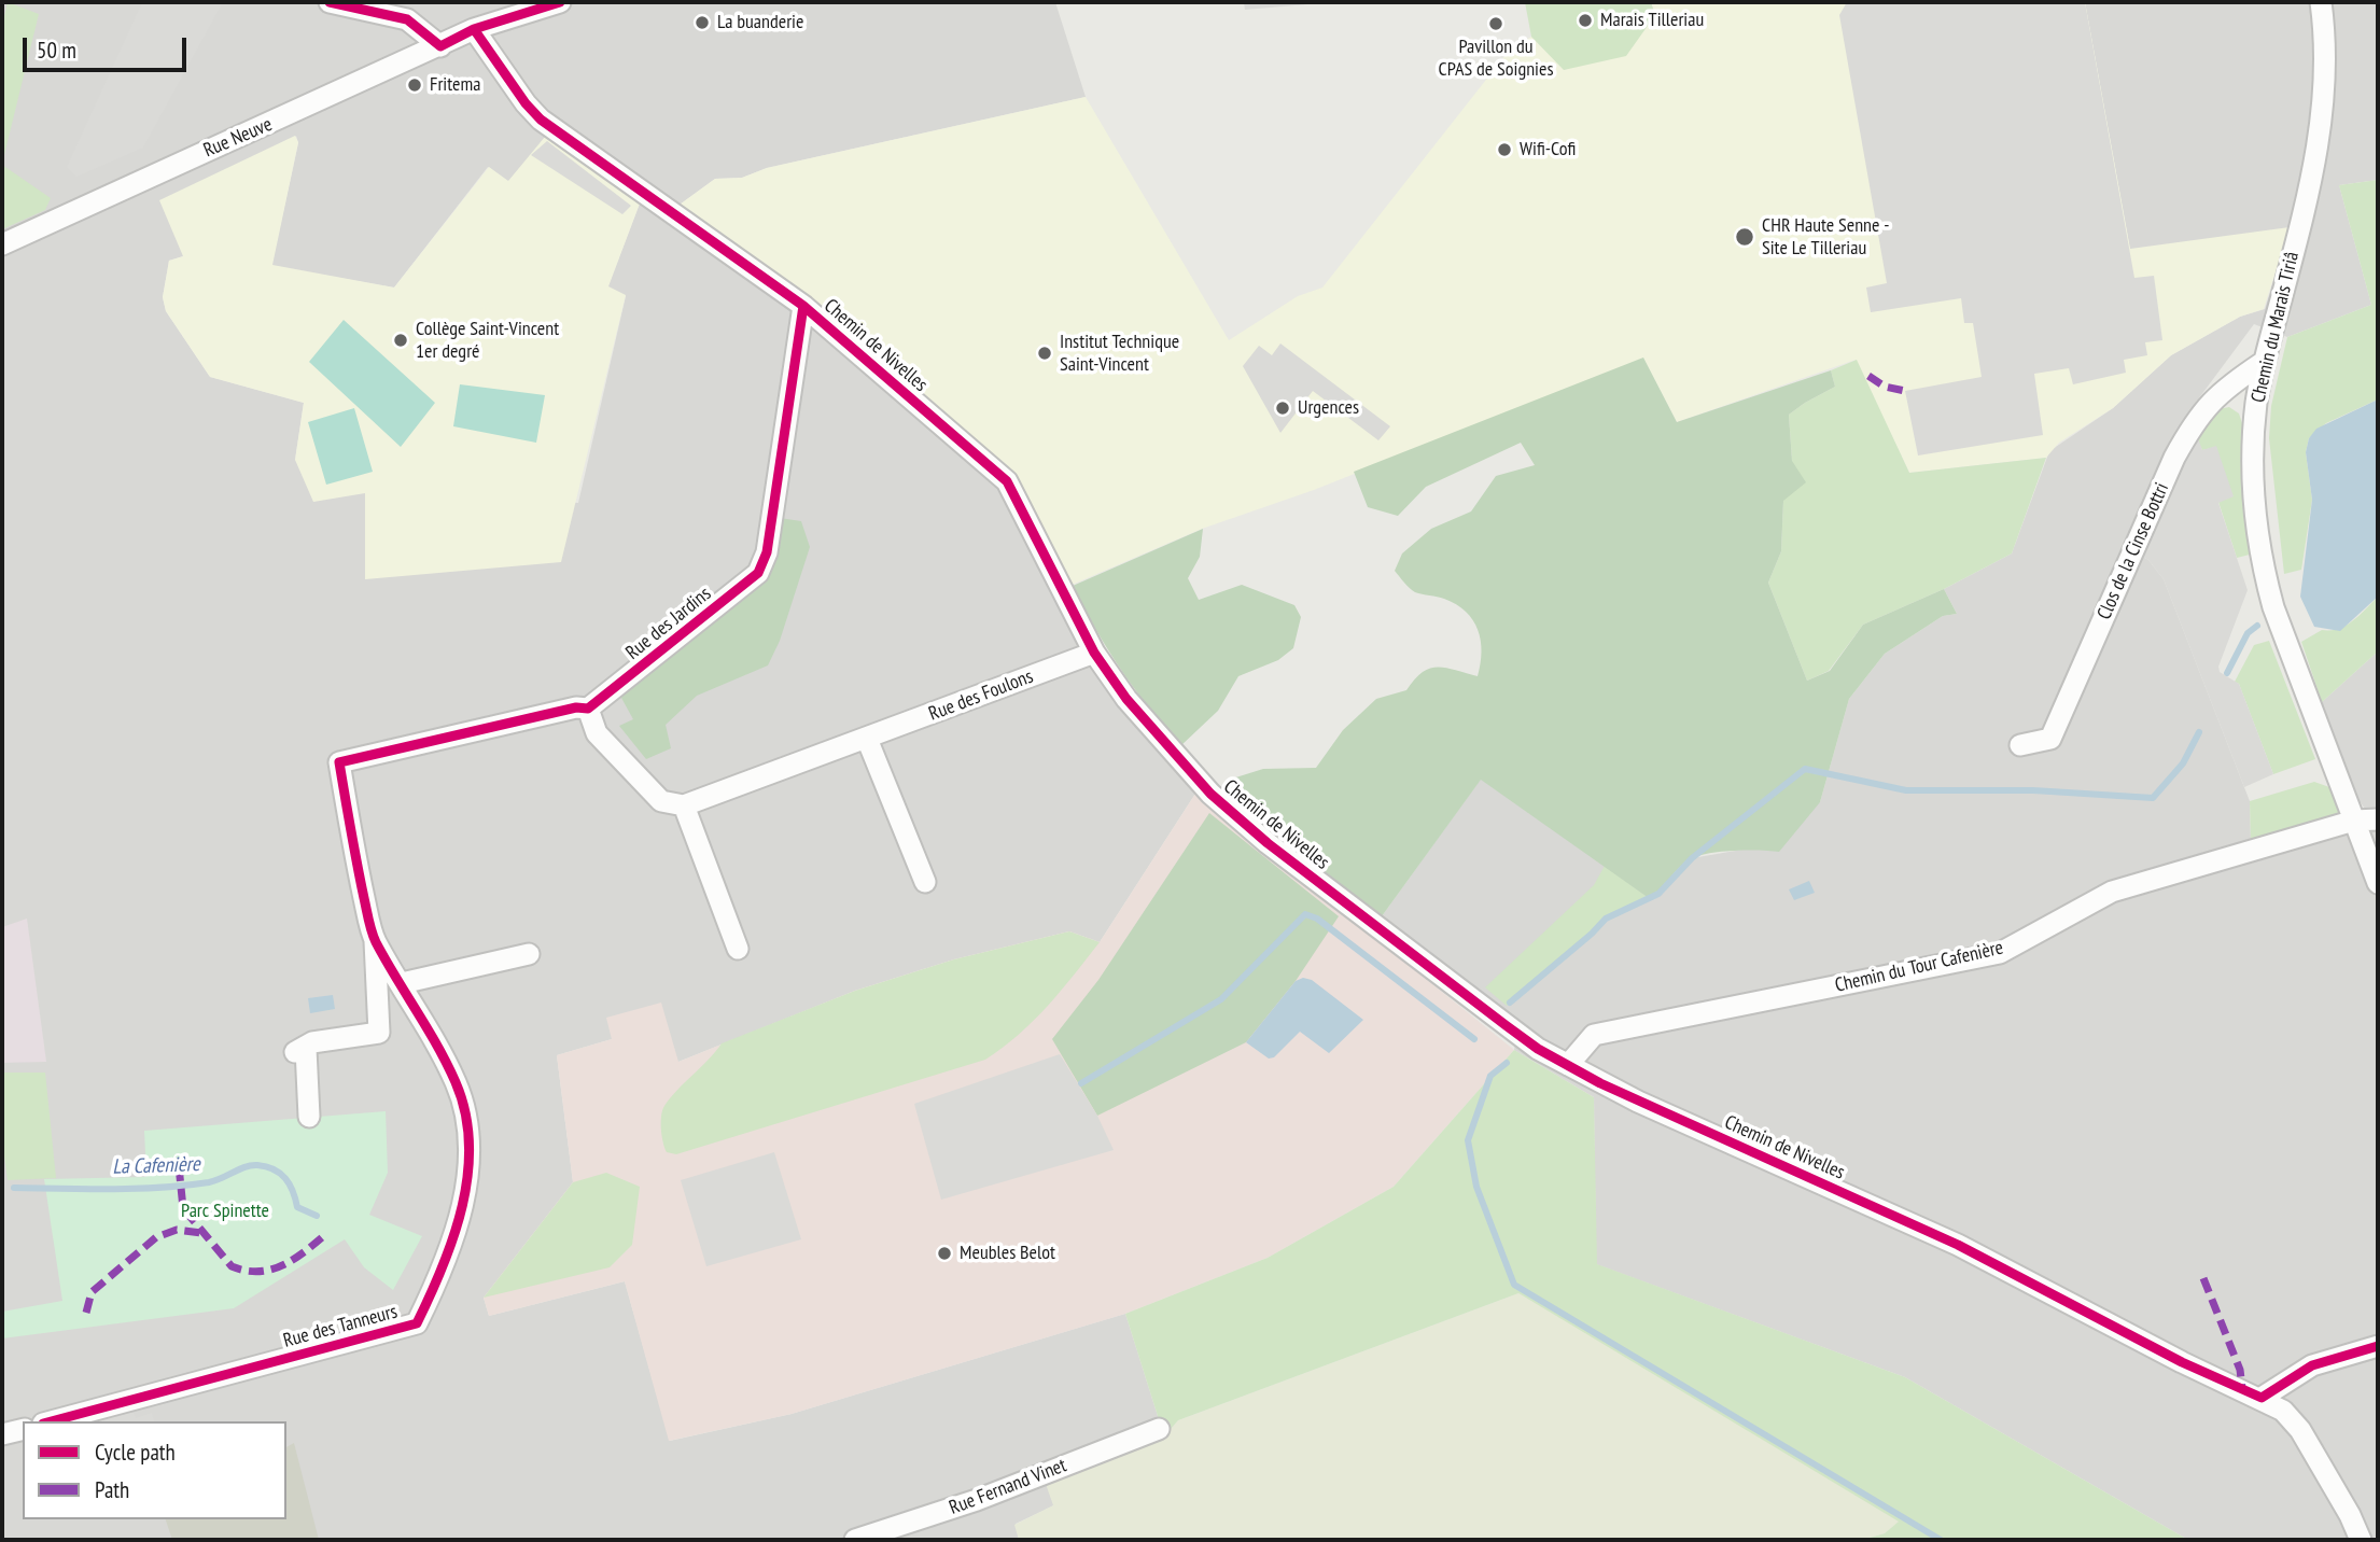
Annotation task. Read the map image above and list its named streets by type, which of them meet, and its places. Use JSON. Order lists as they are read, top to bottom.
{
  "streets": {
    "street": [
      "Rue Neuve",
      "Chemin du Marais Tiriâ",
      "Chemin de Nivelles",
      "Clos de la Cinse Bottri",
      "Rue des Jardins",
      "Rue des Foulons",
      "Chemin du Tour Cafenière",
      "Rue des Tanneurs",
      "Rue Fernand Vinet"
    ]
  },
  "crossings": [
    ["Rue Neuve", "Chemin de Nivelles"],
    ["Chemin du Marais Tiriâ", "Clos de la Cinse Bottri"],
    ["Chemin du Marais Tiriâ", "Chemin du Tour Cafenière"],
    ["Chemin de Nivelles", "Rue des Jardins"],
    ["Chemin de Nivelles", "Rue des Foulons"],
    ["Chemin de Nivelles", "Chemin du Tour Cafenière"],
    ["Rue des Jardins", "Rue des Tanneurs"]
  ],
  "water": ["La Cafenière"],
  "parks": ["Parc Spinette"],
  "places": [
    "Marais Tilleriau",
    "La buanderie",
    "Pavillon du CPAS de Soignies",
    "Fritema",
    "Wifi-Cofi",
    "CHR Haute Senne - Site Le Tilleriau",
    "Collège Saint-Vincent 1er degré",
    "Institut Technique Saint-Vincent",
    "Urgences",
    "Meubles Belot"
  ],
  "legend": ["Cycle path", "Path"],
  "scale_bar": "50 m"
}
